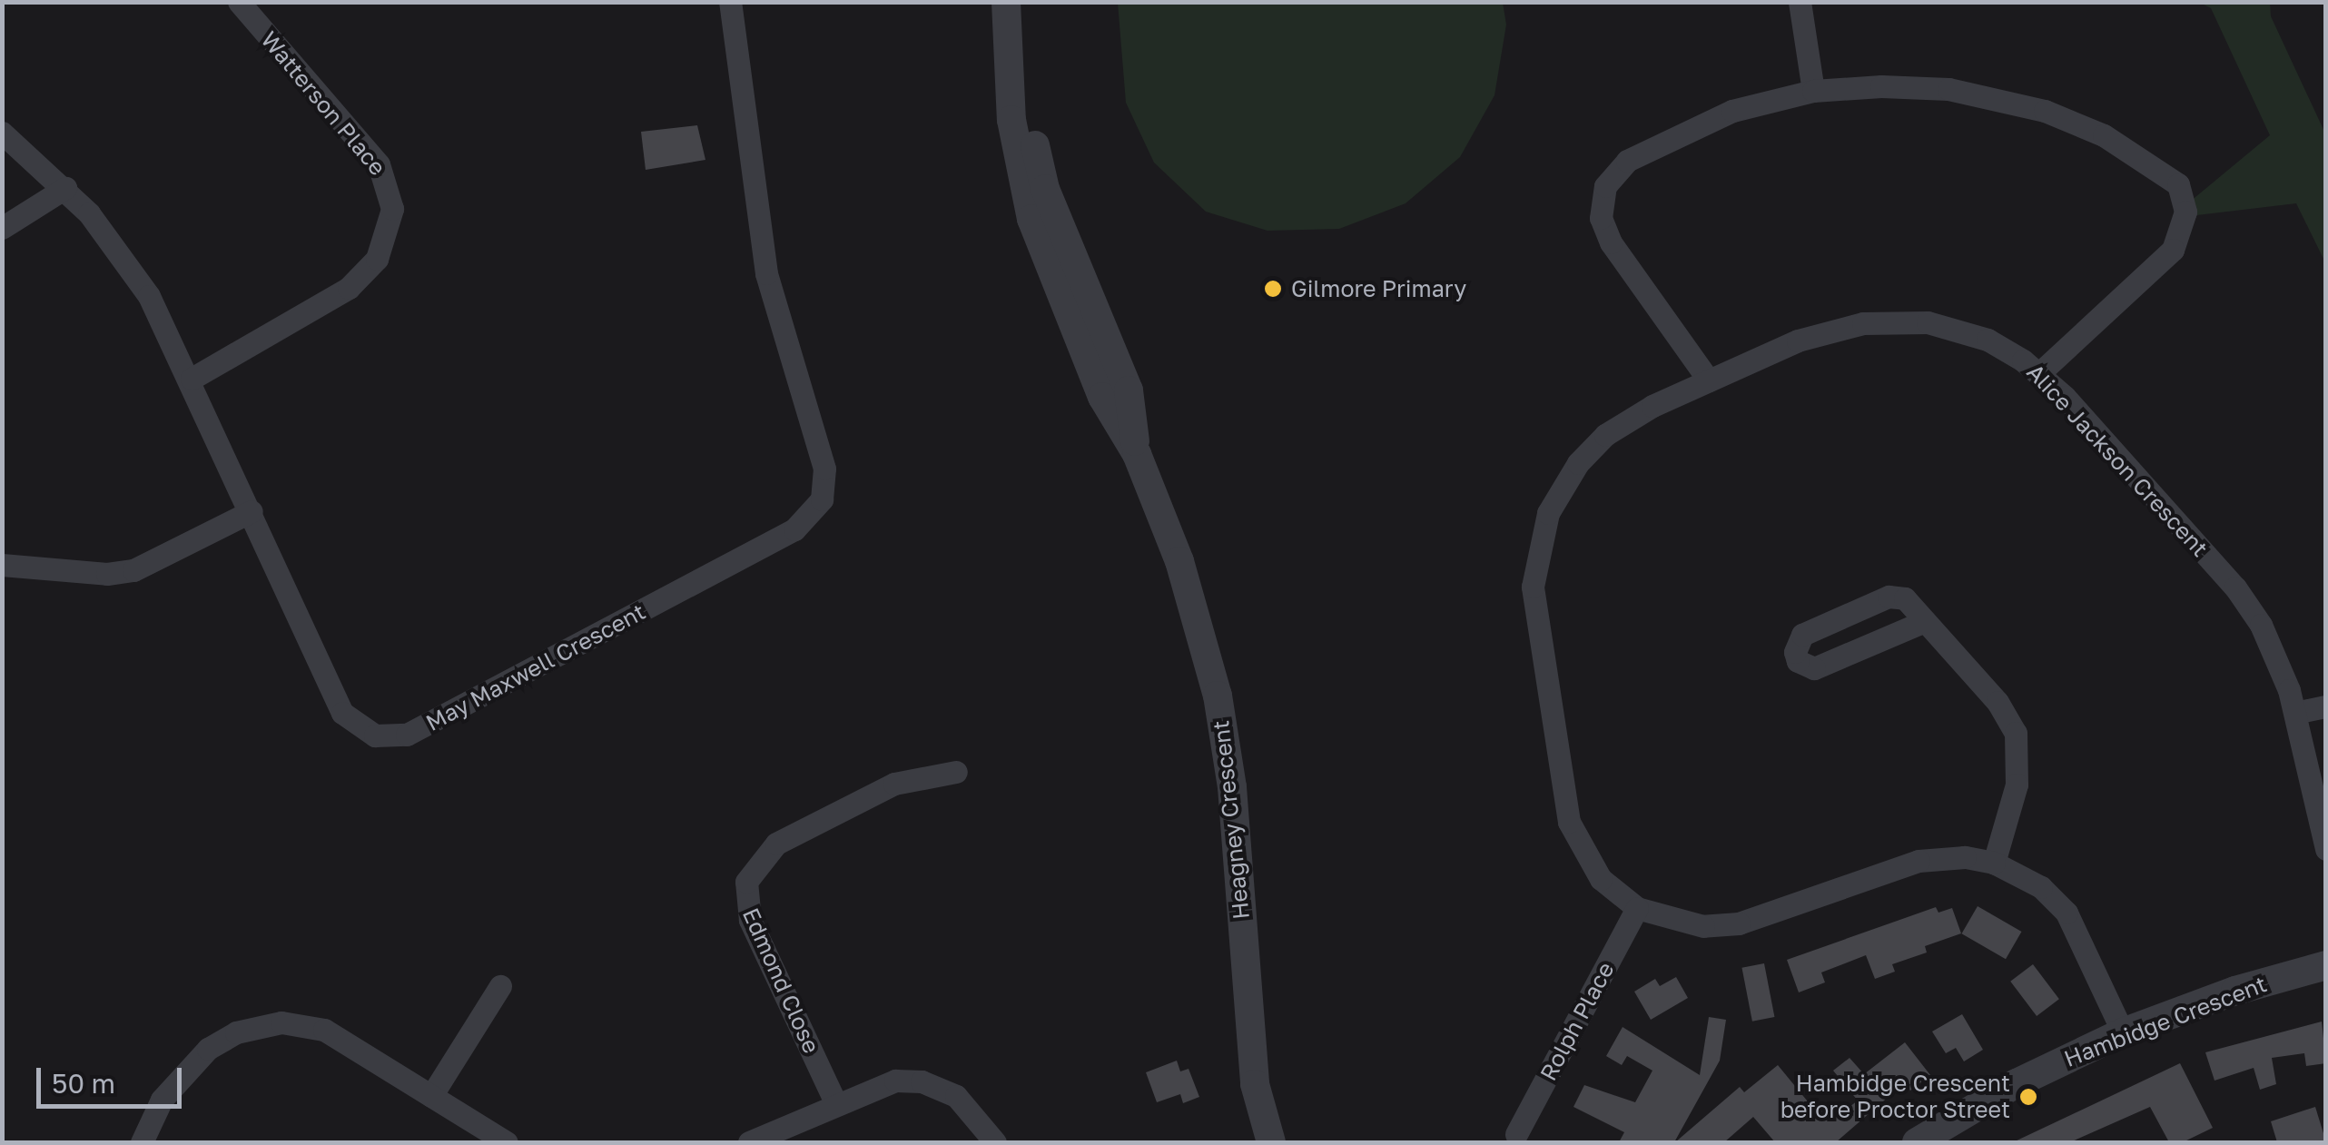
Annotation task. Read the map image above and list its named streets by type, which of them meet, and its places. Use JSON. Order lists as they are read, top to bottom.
{
  "streets": {
    "street": [
      "Watterson Place",
      "Alice Jackson Crescent",
      "May Maxwell Crescent",
      "Heagney Crescent",
      "Edmond Close",
      "Rolph Place",
      "Hambidge Crescent"
    ]
  },
  "crossings": [
    ["Watterson Place", "May Maxwell Crescent"],
    ["Alice Jackson Crescent", "Rolph Place"],
    ["Alice Jackson Crescent", "Hambidge Crescent"]
  ],
  "places": ["Gilmore Primary", "Hambidge Crescent before Proctor Street"],
  "scale_bar": "50 m"
}
